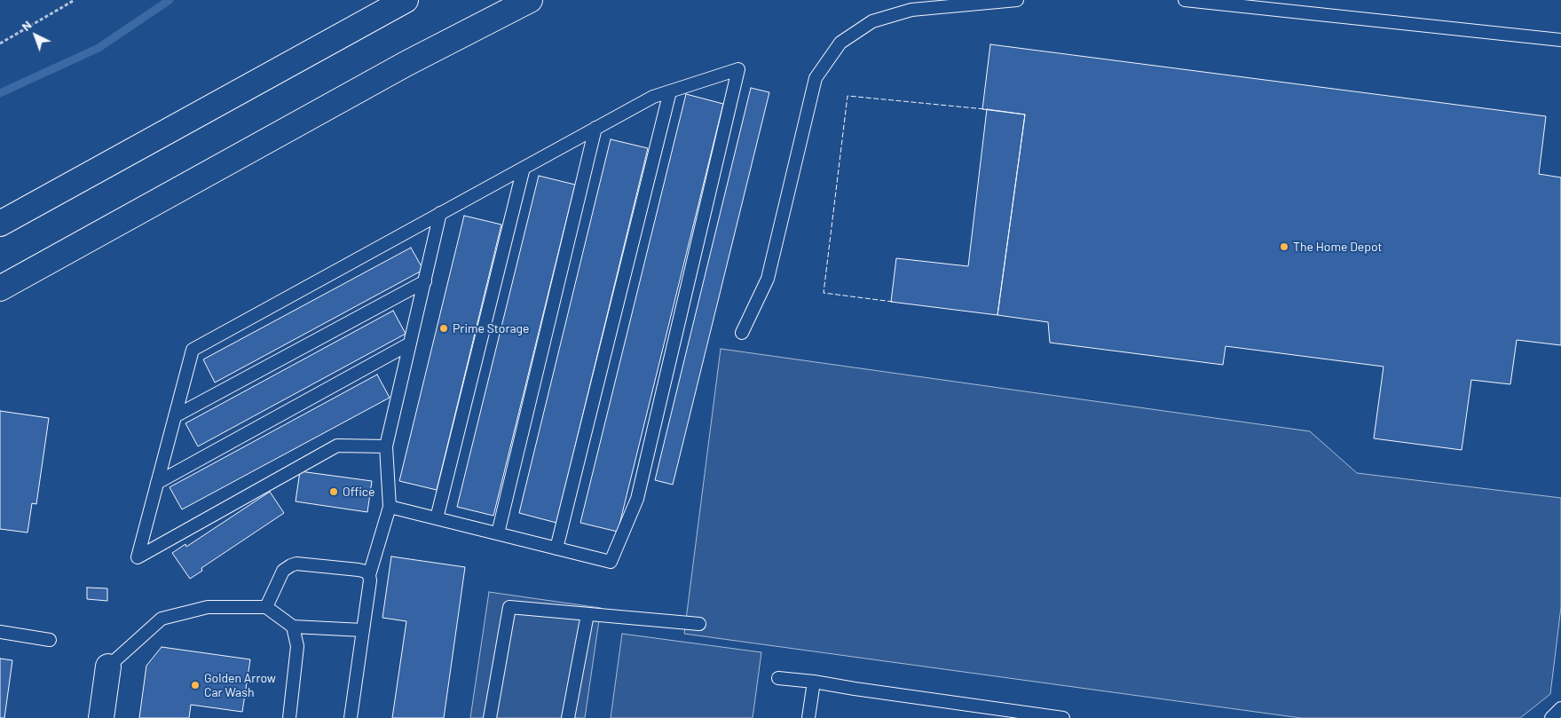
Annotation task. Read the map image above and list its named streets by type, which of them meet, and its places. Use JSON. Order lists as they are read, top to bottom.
{
  "places": [
    "The Home Depot",
    "Prime Storage",
    "Office",
    "Golden Arrow Car Wash"
  ],
  "north": "top left"
}
